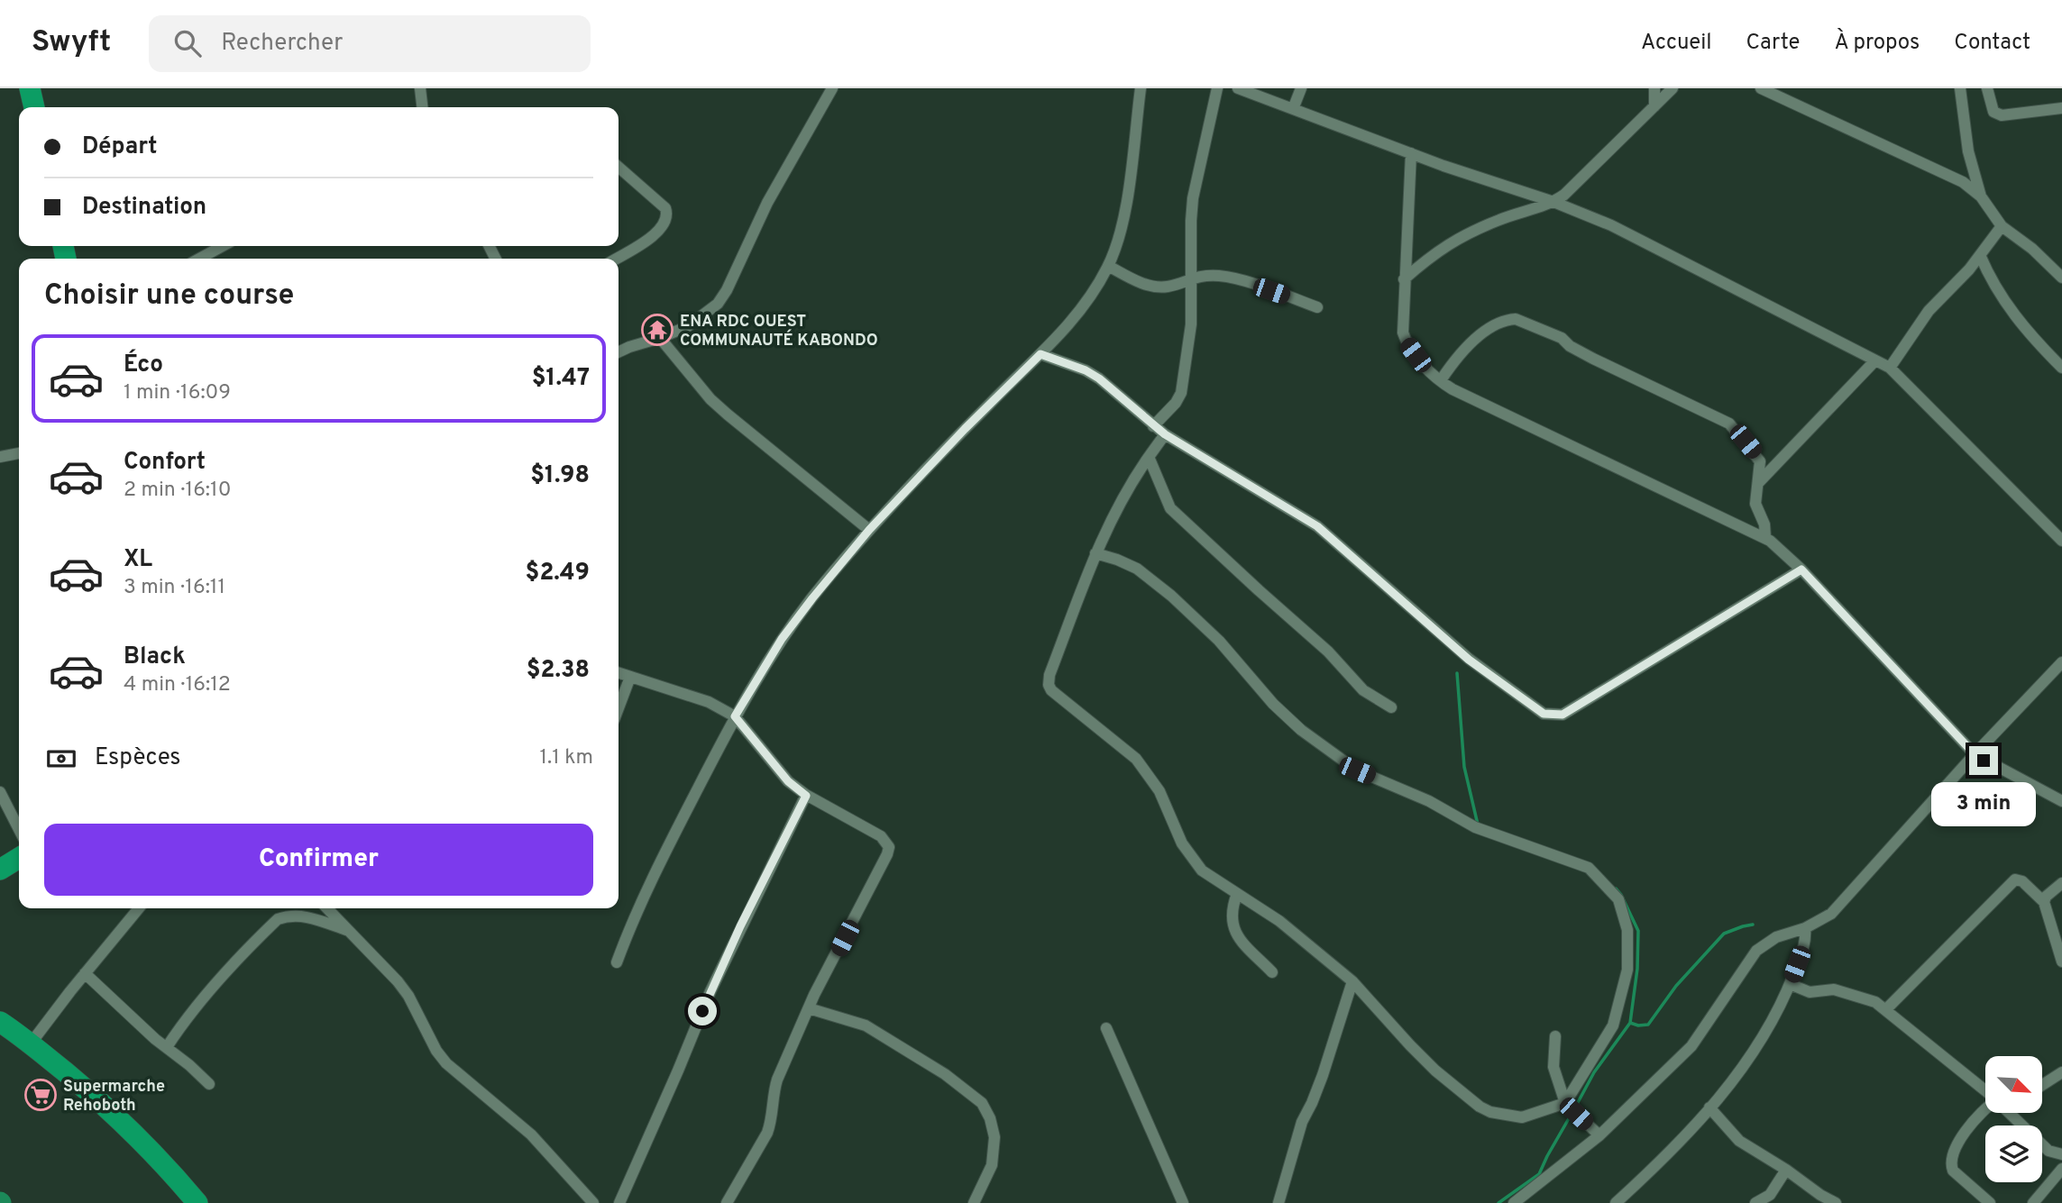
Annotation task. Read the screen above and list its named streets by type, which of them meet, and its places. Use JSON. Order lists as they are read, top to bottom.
{
  "places": {
    "temple": ["ENA RDC OUEST COMMUNAUTÉ KABONDO"],
    "supermarket": ["Supermarche Rehoboth"]
  },
  "north": "bottom right",
  "page": {
    "header": "Swyft",
    "search": "Rechercher",
    "nav": [
      "Accueil",
      "Carte",
      "À propos",
      "Contact"
    ],
    "banner": ["Départ", "Destination"],
    "heading": "Choisir une course",
    "list": [
      {
        "name": "Éco",
        "note": "1 min · 16:09",
        "value": "$1.47"
      },
      {
        "name": "Confort",
        "note": "2 min · 16:10",
        "value": "$1.98"
      },
      {
        "name": "XL",
        "note": "3 min · 16:11",
        "value": "$2.49"
      },
      {
        "name": "Black",
        "note": "4 min · 16:12",
        "value": "$2.38"
      }
    ],
    "pay": ["Espèces", "1.1 km"],
    "bubble": "3 min",
    "buttons": "Confirmer"
  }
}
